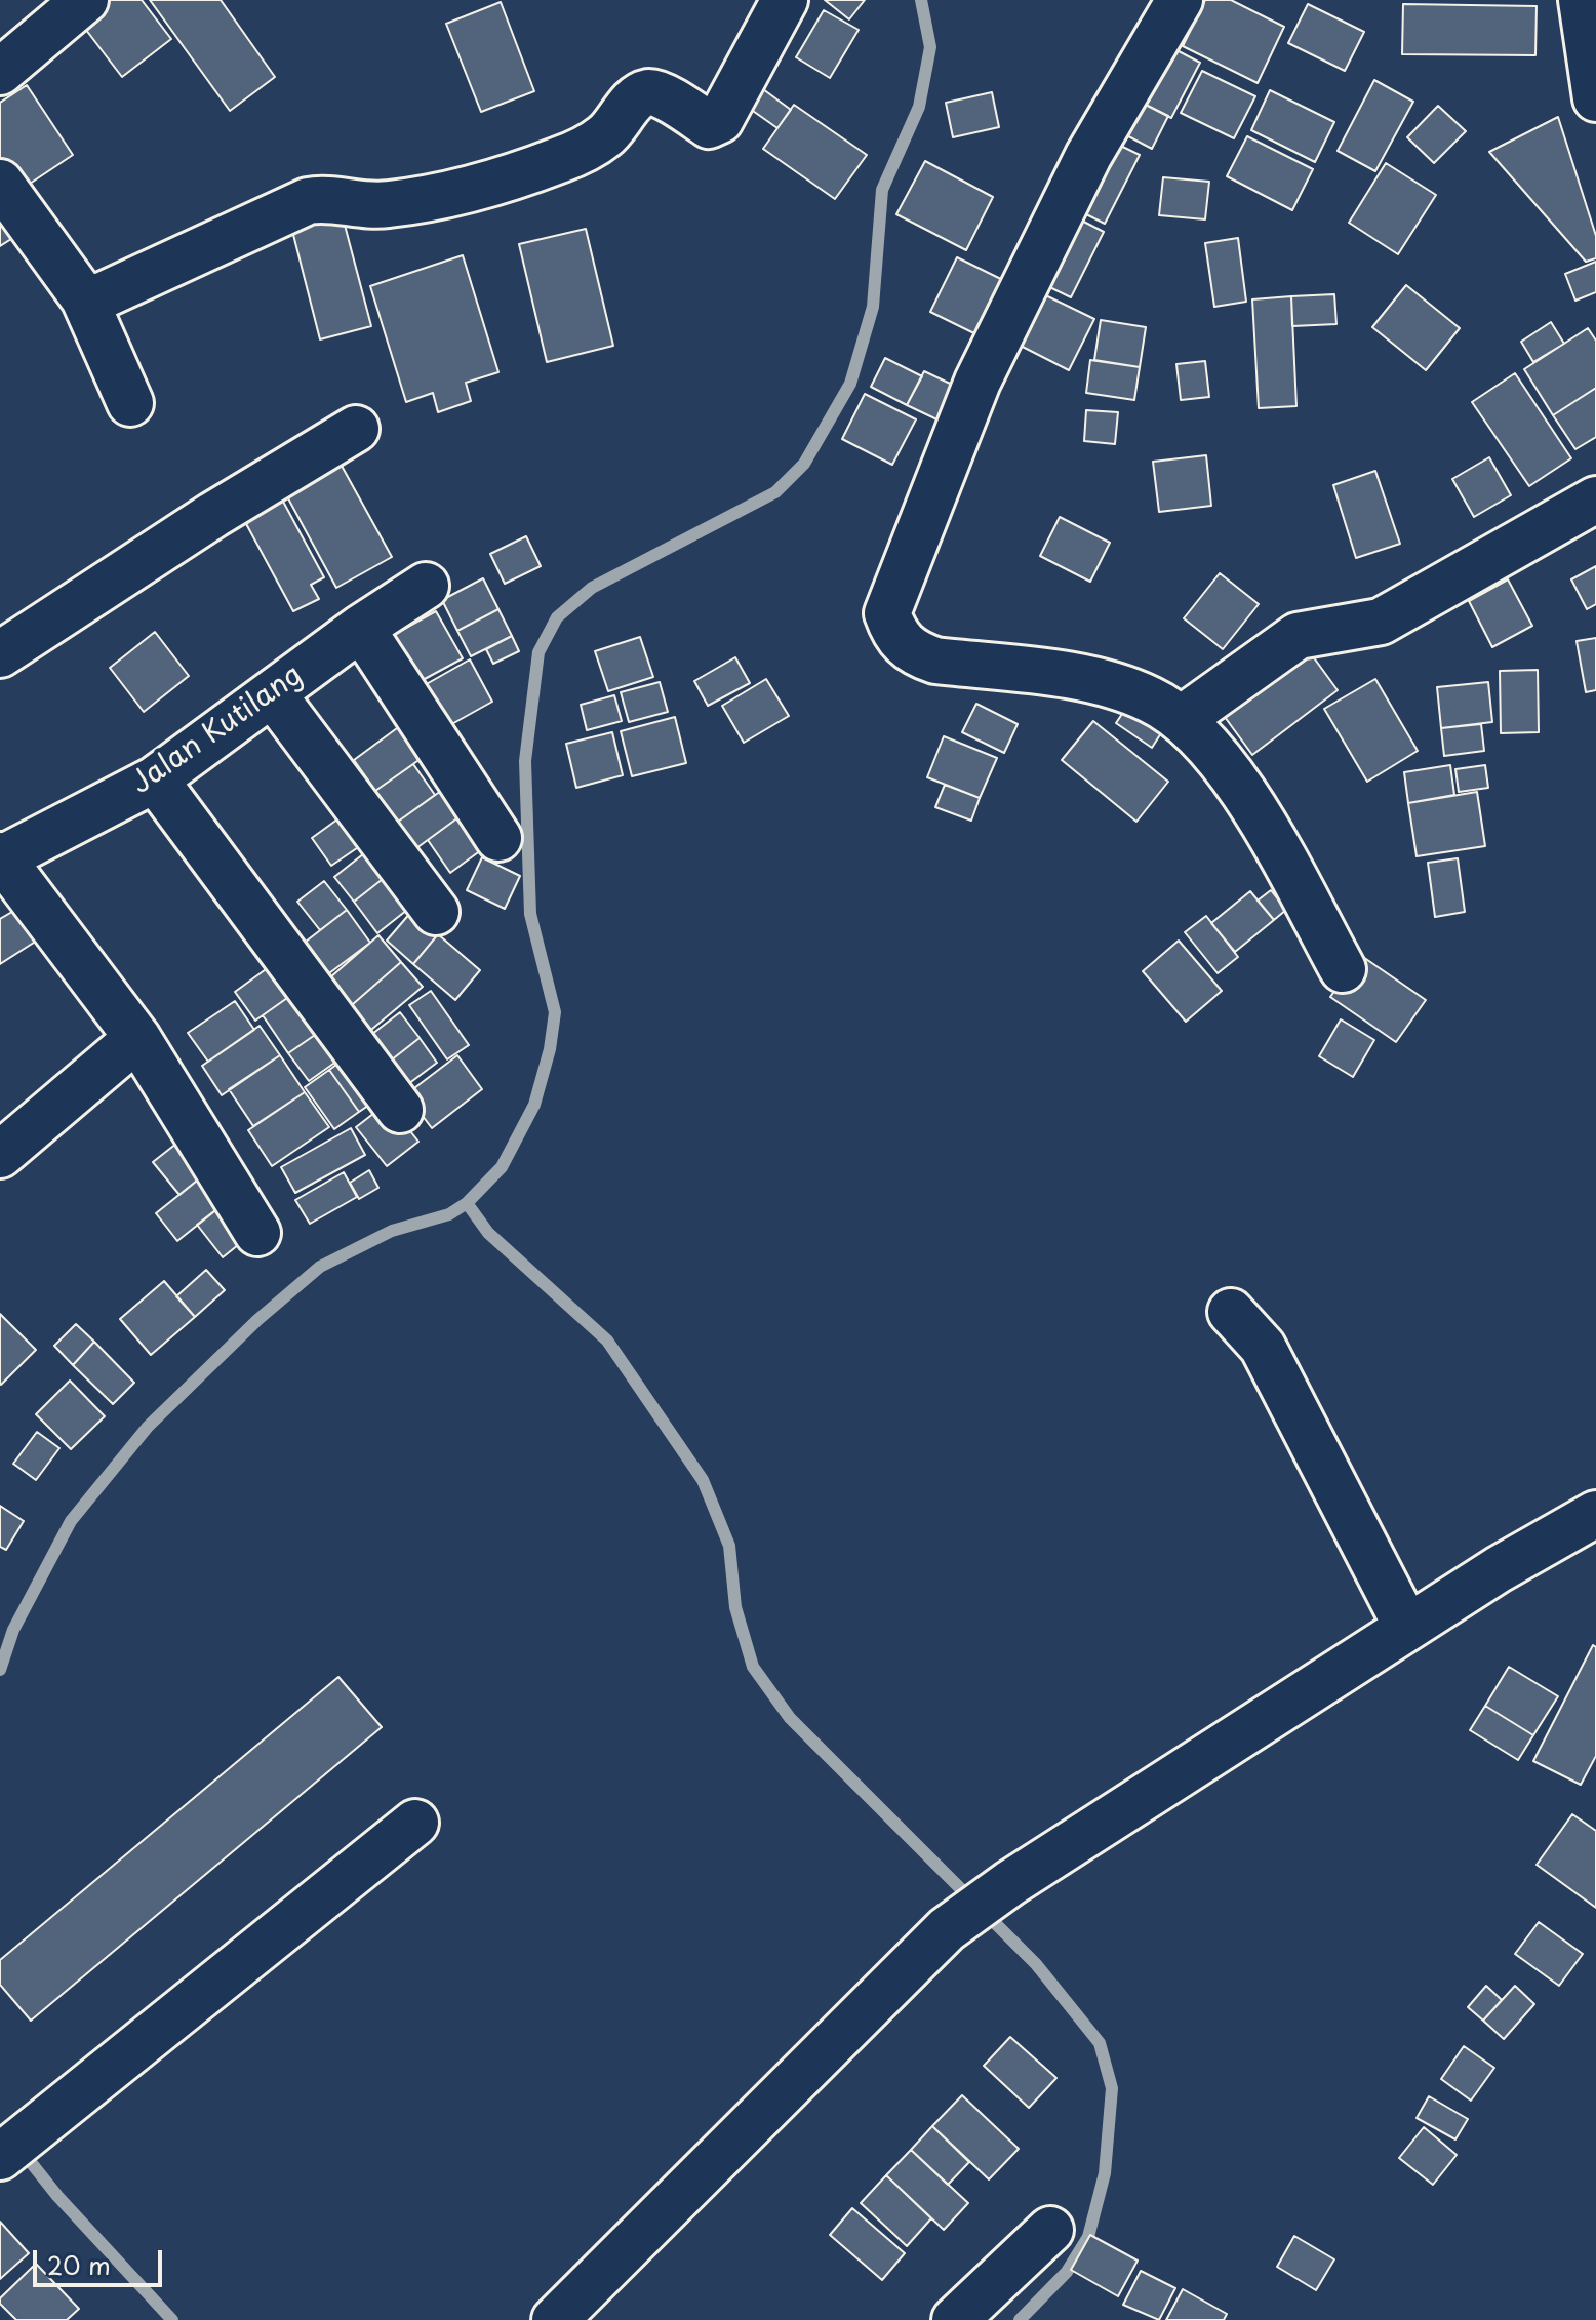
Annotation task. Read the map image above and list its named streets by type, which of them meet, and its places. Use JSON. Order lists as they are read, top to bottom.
{
  "streets": {
    "street": ["Jalan Kutilang"]
  },
  "scale_bar": "20 m"
}
